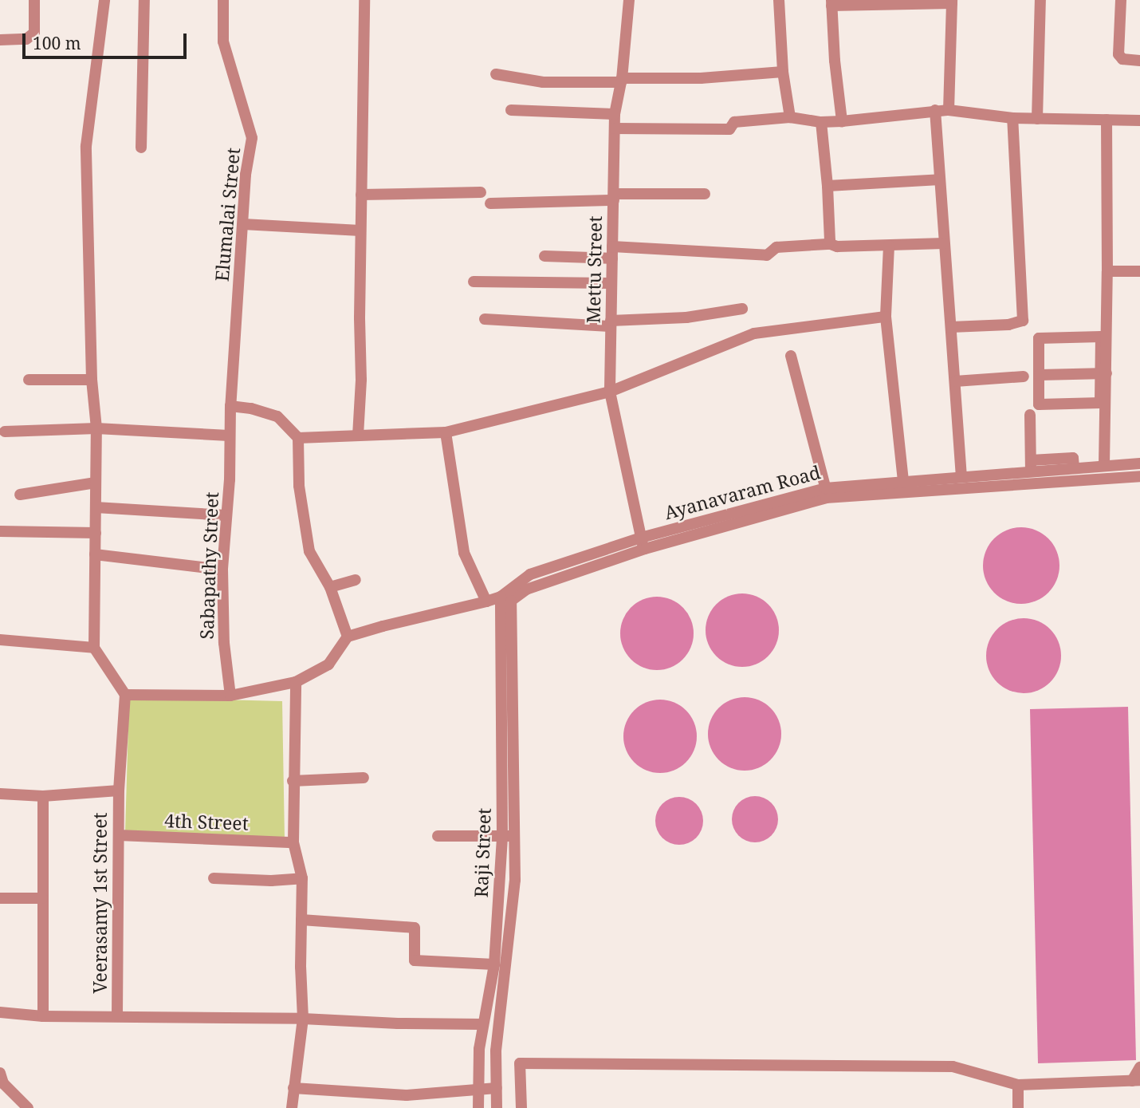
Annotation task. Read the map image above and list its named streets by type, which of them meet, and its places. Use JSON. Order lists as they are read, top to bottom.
{
  "streets": {
    "street": [
      "Elumalai Street",
      "Mettu Street",
      "Ayanavaram Road",
      "Sabapathy Street",
      "4th Street",
      "Raji Street",
      "Veerasamy 1st Street"
    ]
  },
  "crossings": [
    ["Elumalai Street", "Sabapathy Street"],
    ["Mettu Street", "Ayanavaram Road"],
    ["Ayanavaram Road", "Raji Street"],
    ["4th Street", "Veerasamy 1st Street"]
  ],
  "scale_bar": "100 m"
}
